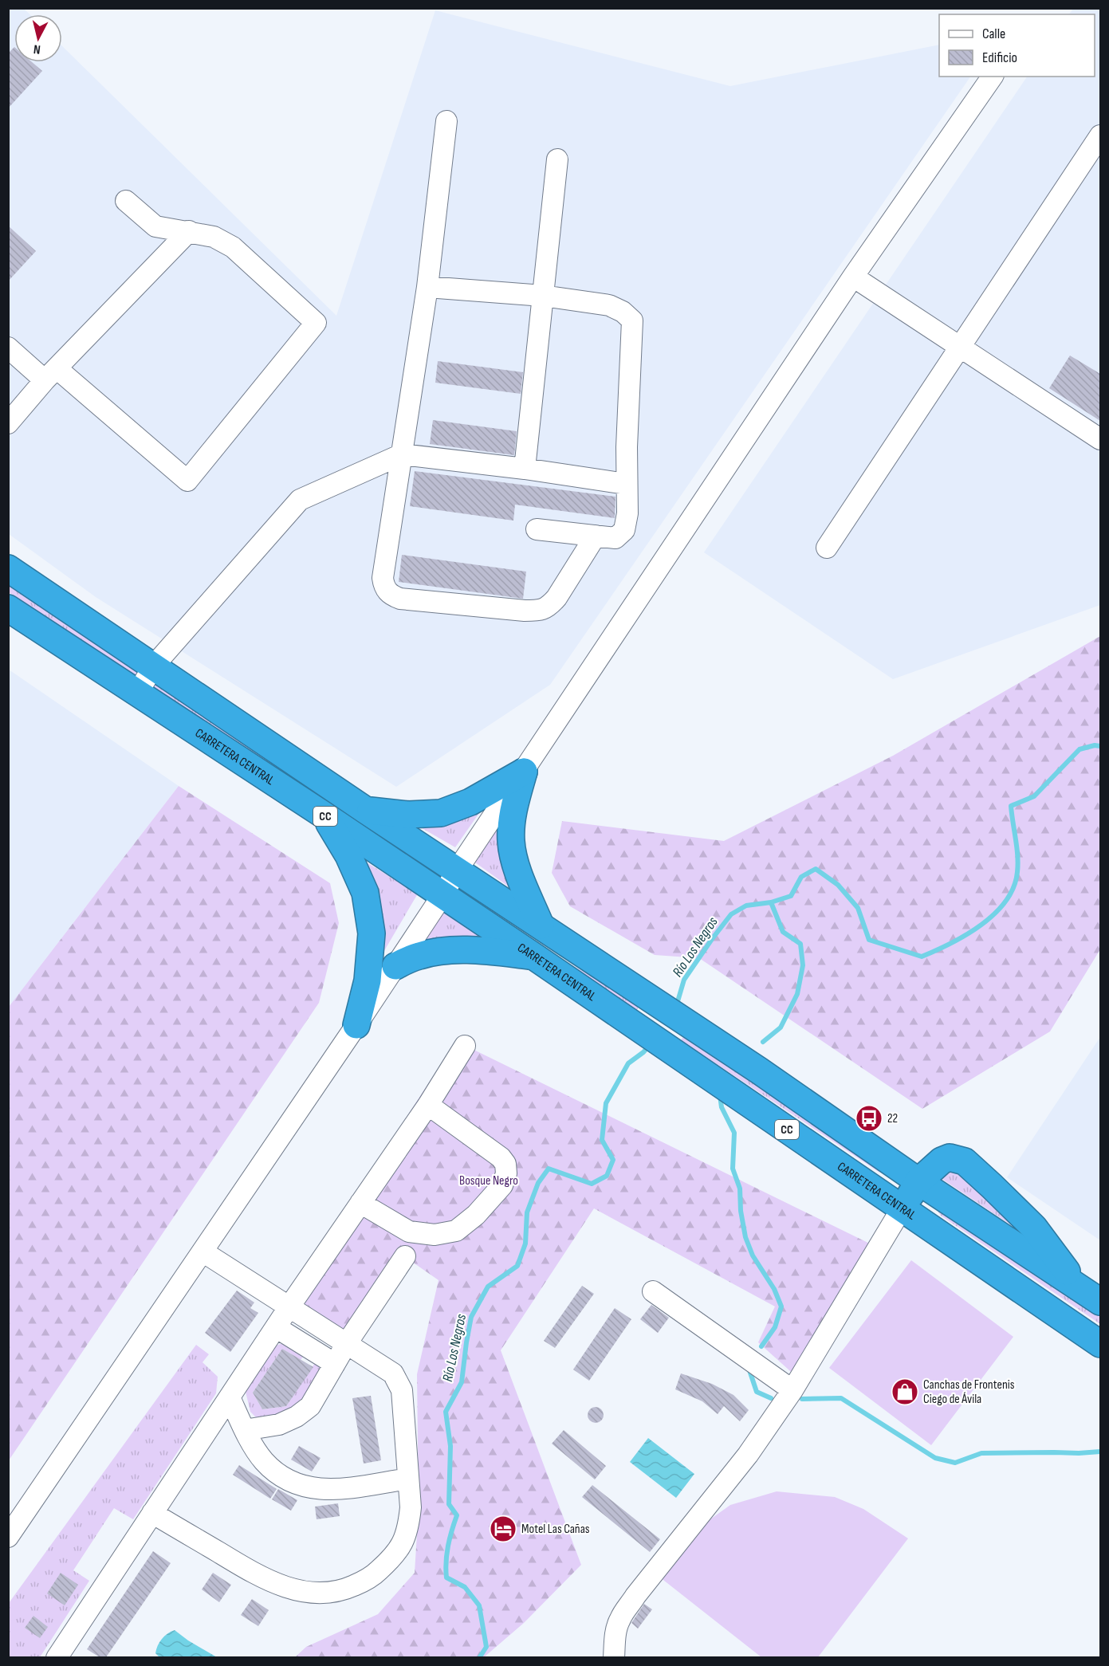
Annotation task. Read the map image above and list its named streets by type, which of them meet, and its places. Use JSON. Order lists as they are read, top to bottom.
{
  "streets": {
    "highway": ["CARRETERA CENTRAL", "CC"]
  },
  "water": ["Río Los Negros"],
  "parks": ["Bosque Negro"],
  "places": {
    "bus stop": ["22"],
    "shop": ["Canchas de Frontenis Ciego de Ávila"],
    "hotel": ["Motel Las Cañas"]
  },
  "legend": ["Calle", "Edificio"],
  "north": "bottom"
}
